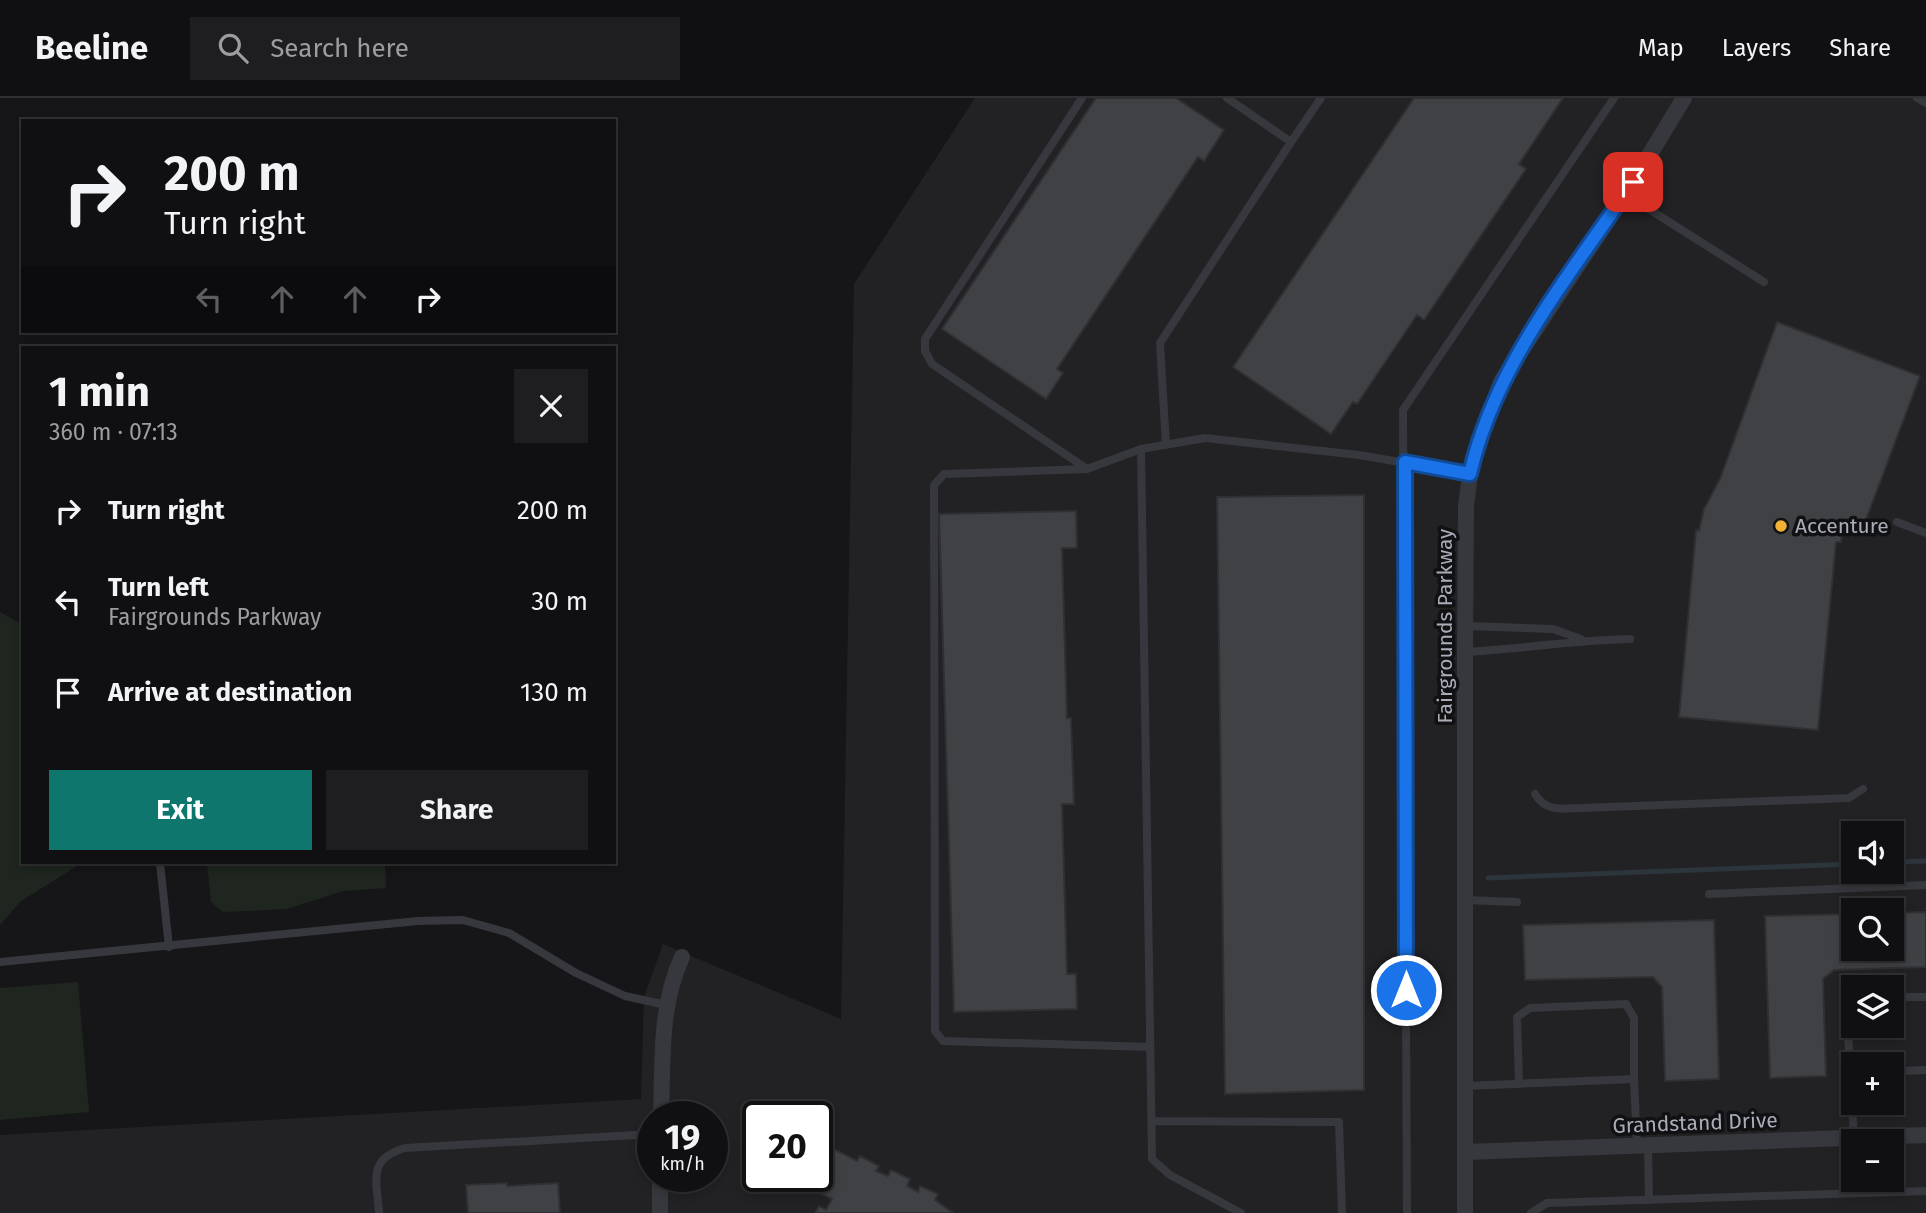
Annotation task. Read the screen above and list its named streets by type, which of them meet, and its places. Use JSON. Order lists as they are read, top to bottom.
{
  "streets": {
    "street": ["Fairgrounds Parkway", "Grandstand Drive"]
  },
  "crossings": [
    ["Fairgrounds Parkway", "Grandstand Drive"]
  ],
  "places": ["Accenture"],
  "page": {
    "header": "Beeline",
    "search": "Search here",
    "nav": ["Map", "Layers", "Share"],
    "turn": ["200 m", "Turn right"],
    "heading": ["1 min", "360 m · 07:13"],
    "list": [
      {
        "name": "Turn right",
        "value": "200 m"
      },
      {
        "name": "Turn left",
        "note": "Fairgrounds Parkway",
        "value": "30 m"
      },
      {
        "name": "Arrive at destination",
        "value": "130 m"
      }
    ],
    "buttons": ["Exit", "Share"],
    "map_buttons": ["+", "−"],
    "speed": "19 km/h",
    "limit": "20"
  }
}
